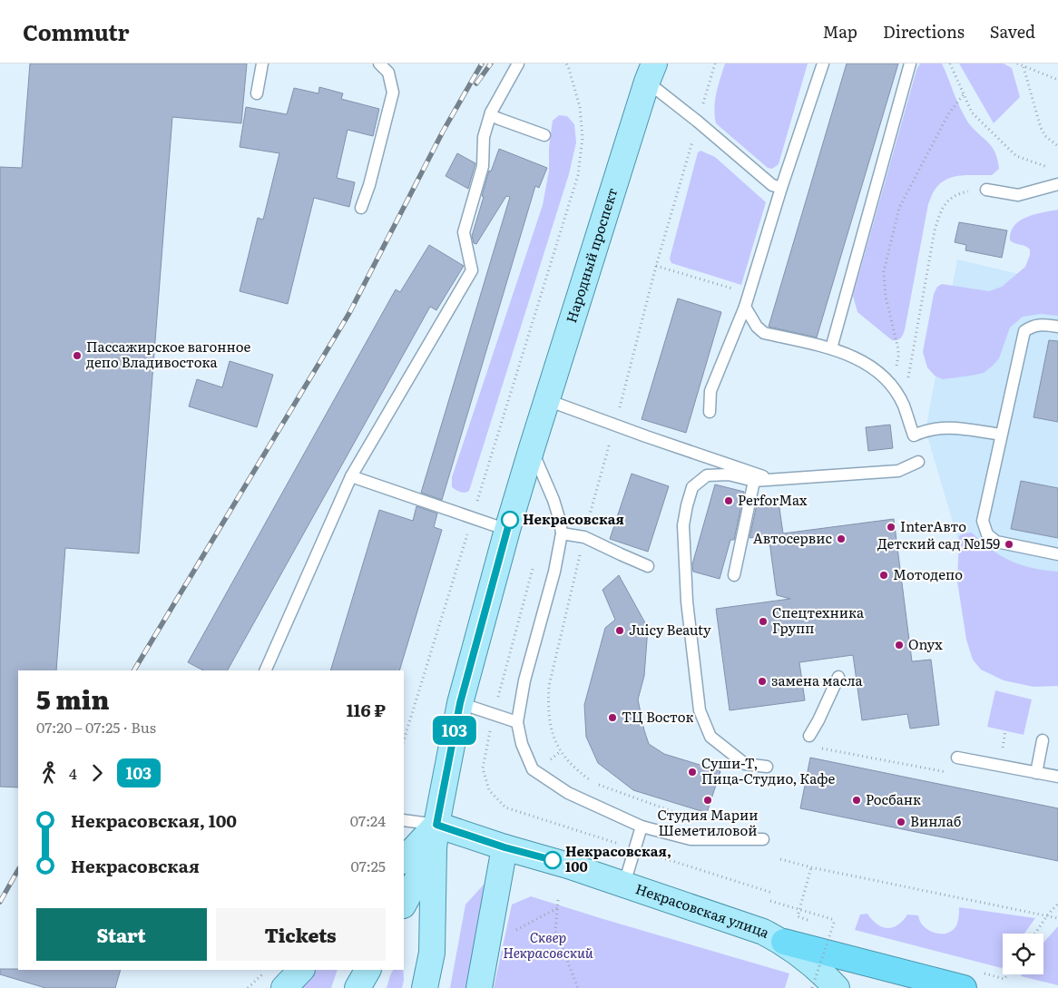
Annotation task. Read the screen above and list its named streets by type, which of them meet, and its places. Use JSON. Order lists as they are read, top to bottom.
{
  "streets": {
    "main road": ["Народный проспект", "Некрасовская улица"]
  },
  "crossings": [
    ["Народный проспект", "Некрасовская улица"]
  ],
  "parks": ["Сквер Некрасовский"],
  "places": [
    "Пассажирское вагонное депо Владивостока",
    "PerforMax",
    "Некрасовская",
    "InterАвто",
    "Автосервис",
    "Детский сад №159",
    "Мотодепо",
    "Спецтехника Групп",
    "Juicy Beauty",
    "Onyx",
    "замена масла",
    "ТЦ Восток",
    "Суши-Т, Пица-Студио, Кафе",
    "Студия Марии Шеметиловой",
    "Росбанк",
    "Винлаб",
    "Некрасовская, 100"
  ],
  "lines": ["bus line 103"],
  "page": {
    "header": "Commutr",
    "nav": ["Map", "Directions", "Saved"],
    "on_map": "103",
    "heading": ["5 min", "07:20 – 07:25 · Bus", "116 ₽"],
    "legs": ["4", "103"],
    "list": [
      {
        "name": "Некрасовская, 100",
        "value": "07:24"
      },
      {
        "name": "Некрасовская",
        "value": "07:25"
      }
    ],
    "buttons": ["Start", "Tickets"]
  }
}
